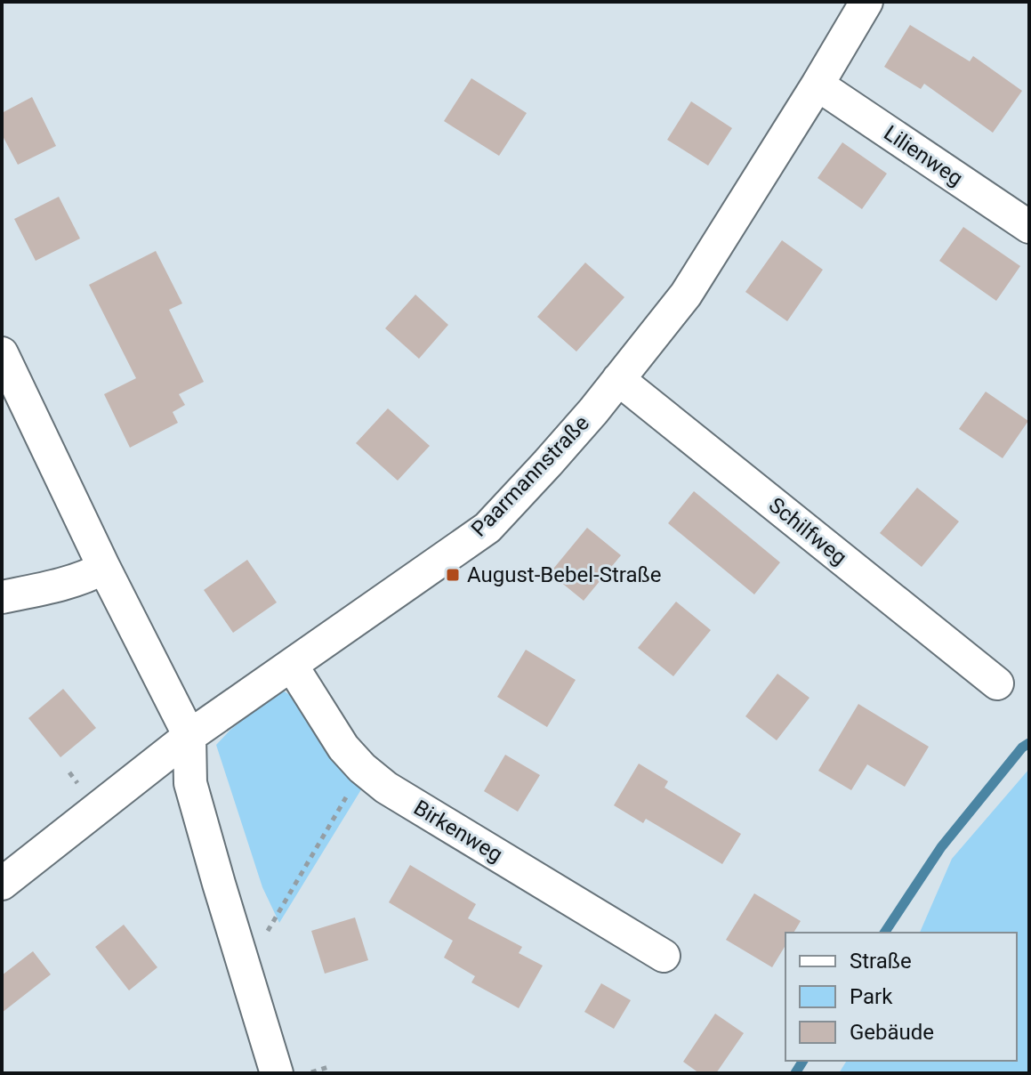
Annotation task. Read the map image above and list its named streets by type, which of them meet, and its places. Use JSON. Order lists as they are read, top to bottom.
{
  "streets": {
    "street": [
      "Lilienweg",
      "Paarmannstraße",
      "Schilfweg",
      "Birkenweg"
    ]
  },
  "crossings": [
    ["Lilienweg", "Paarmannstraße"],
    ["Paarmannstraße", "Schilfweg"],
    ["Paarmannstraße", "Birkenweg"]
  ],
  "places": {
    "transit": ["August-Bebel-Straße"]
  },
  "legend": ["Straße", "Park", "Gebäude"]
}
